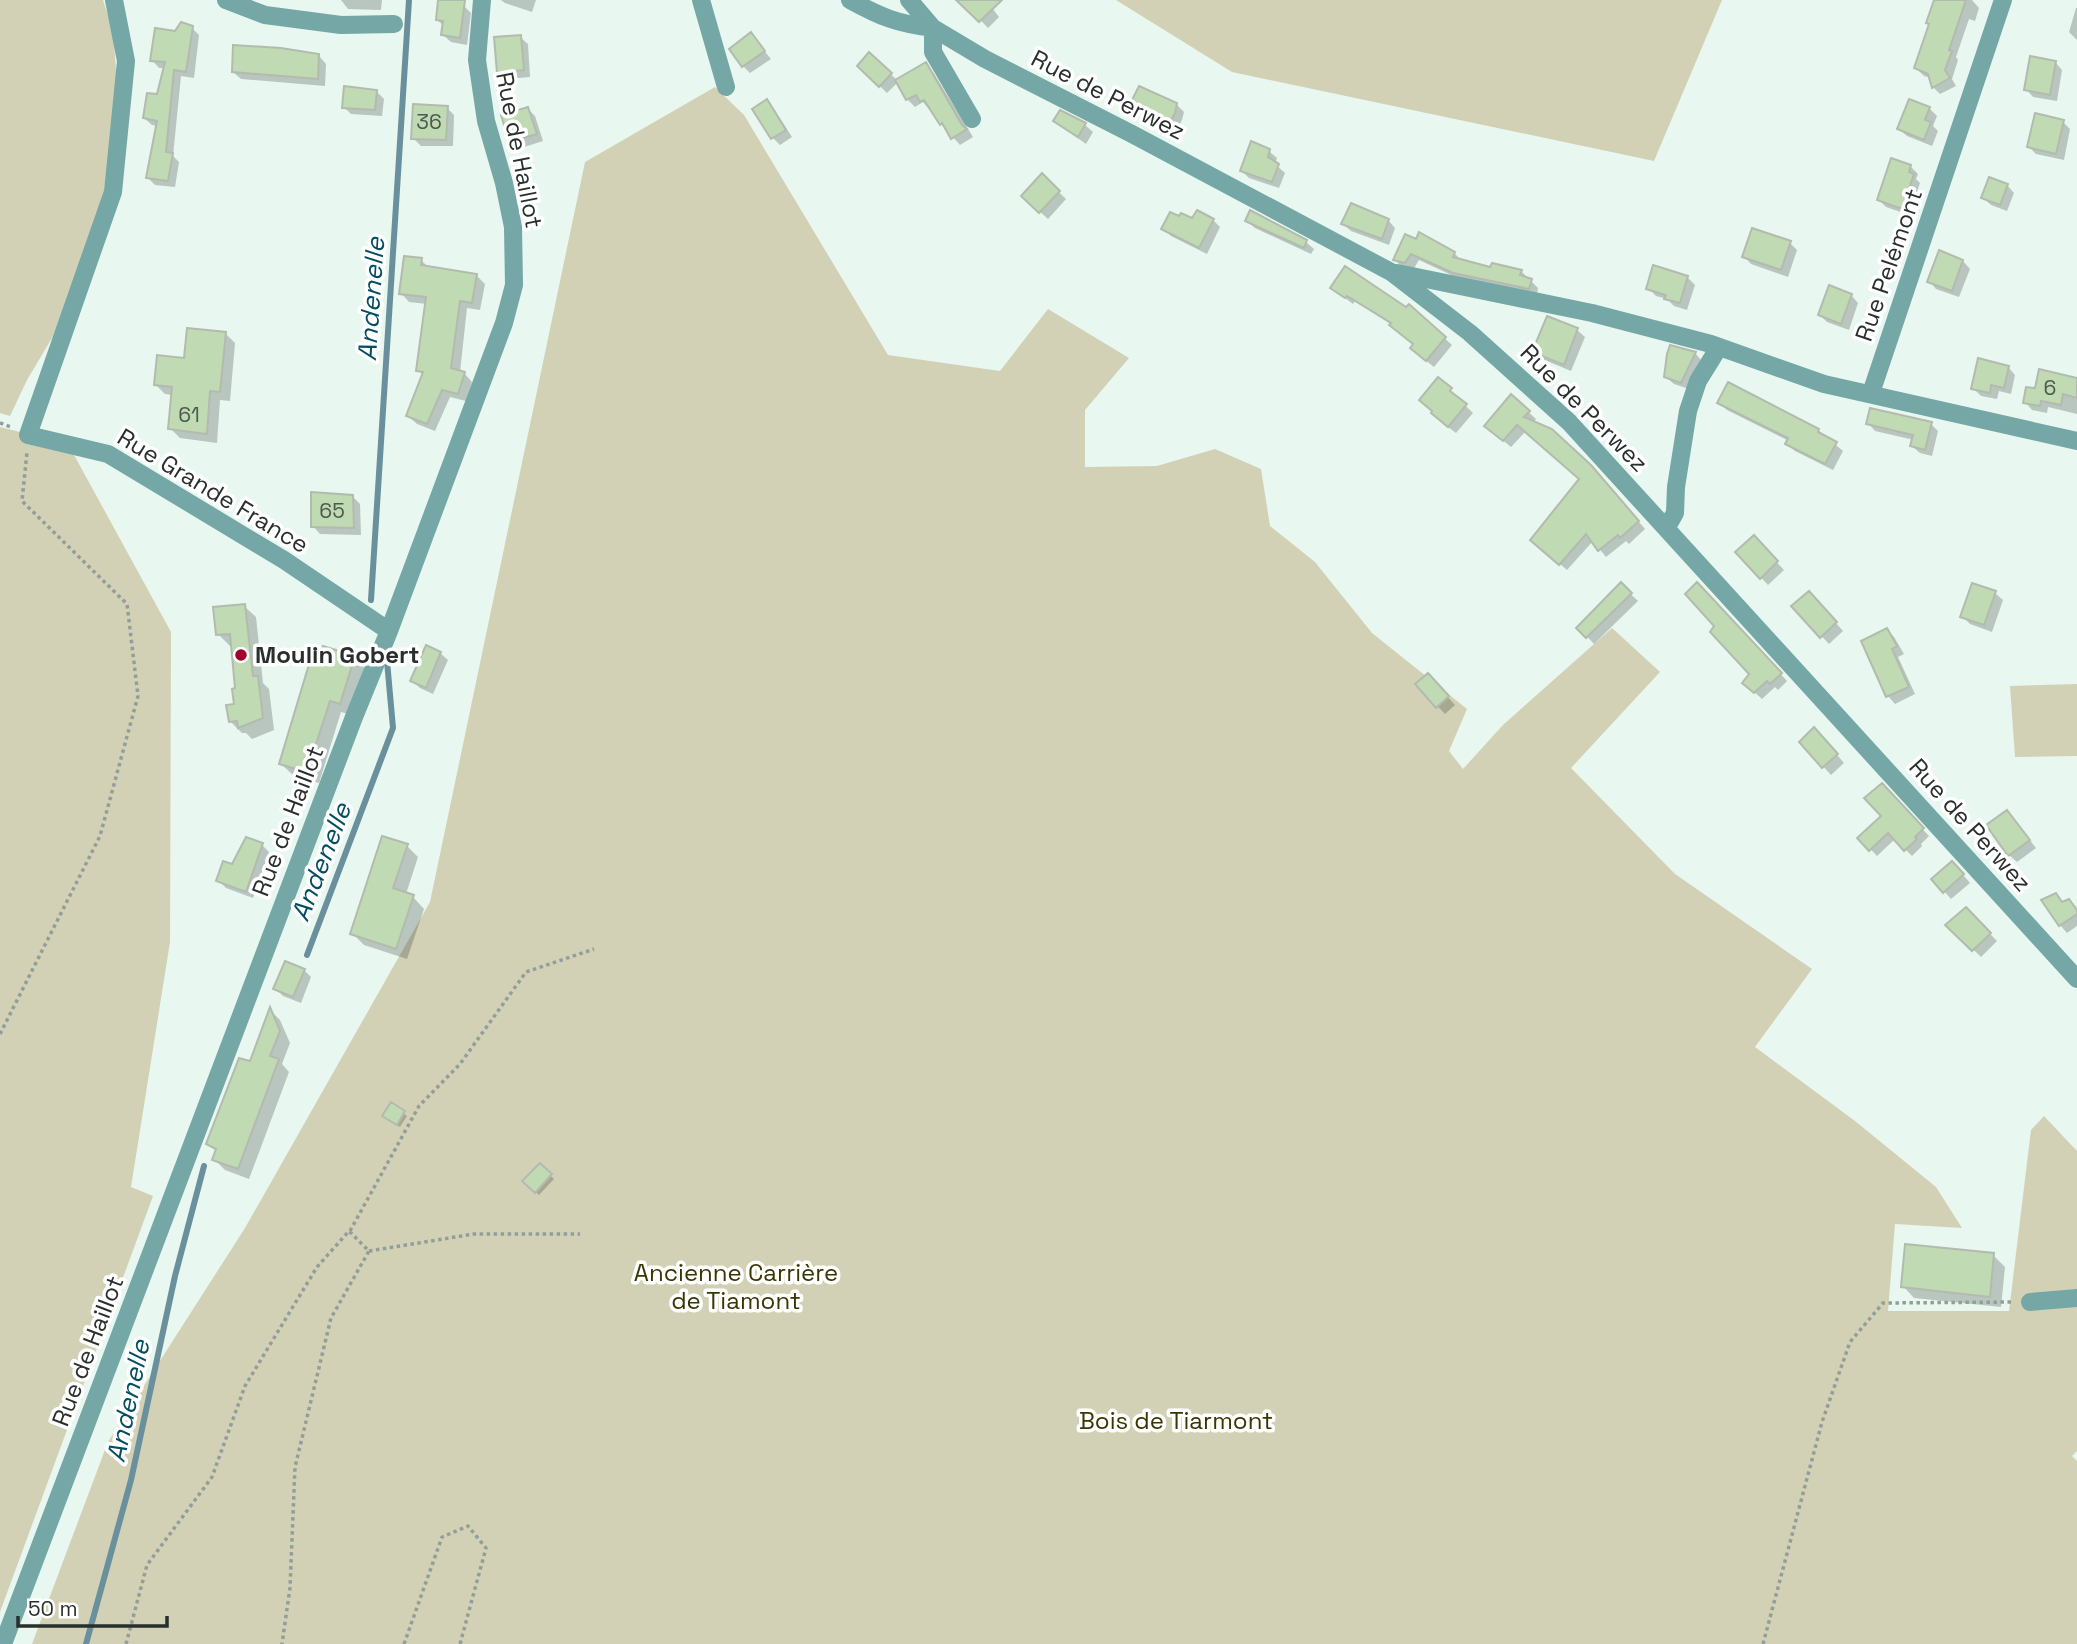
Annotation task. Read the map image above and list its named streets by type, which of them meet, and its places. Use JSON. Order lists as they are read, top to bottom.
{
  "streets": {
    "street": [
      "Rue de Perwez",
      "Rue de Haillot",
      "Rue Pelémont",
      "Rue Grande France"
    ]
  },
  "crossings": [
    ["Rue de Haillot", "Rue Grande France"]
  ],
  "water": ["Andenelle"],
  "parks": ["Ancienne Carrière de Tiamont", "Bois de Tiarmont"],
  "places": ["Moulin Gobert"],
  "house_numbers": [
    "36",
    "6",
    "61",
    "65"
  ],
  "scale_bar": "50 m"
}
